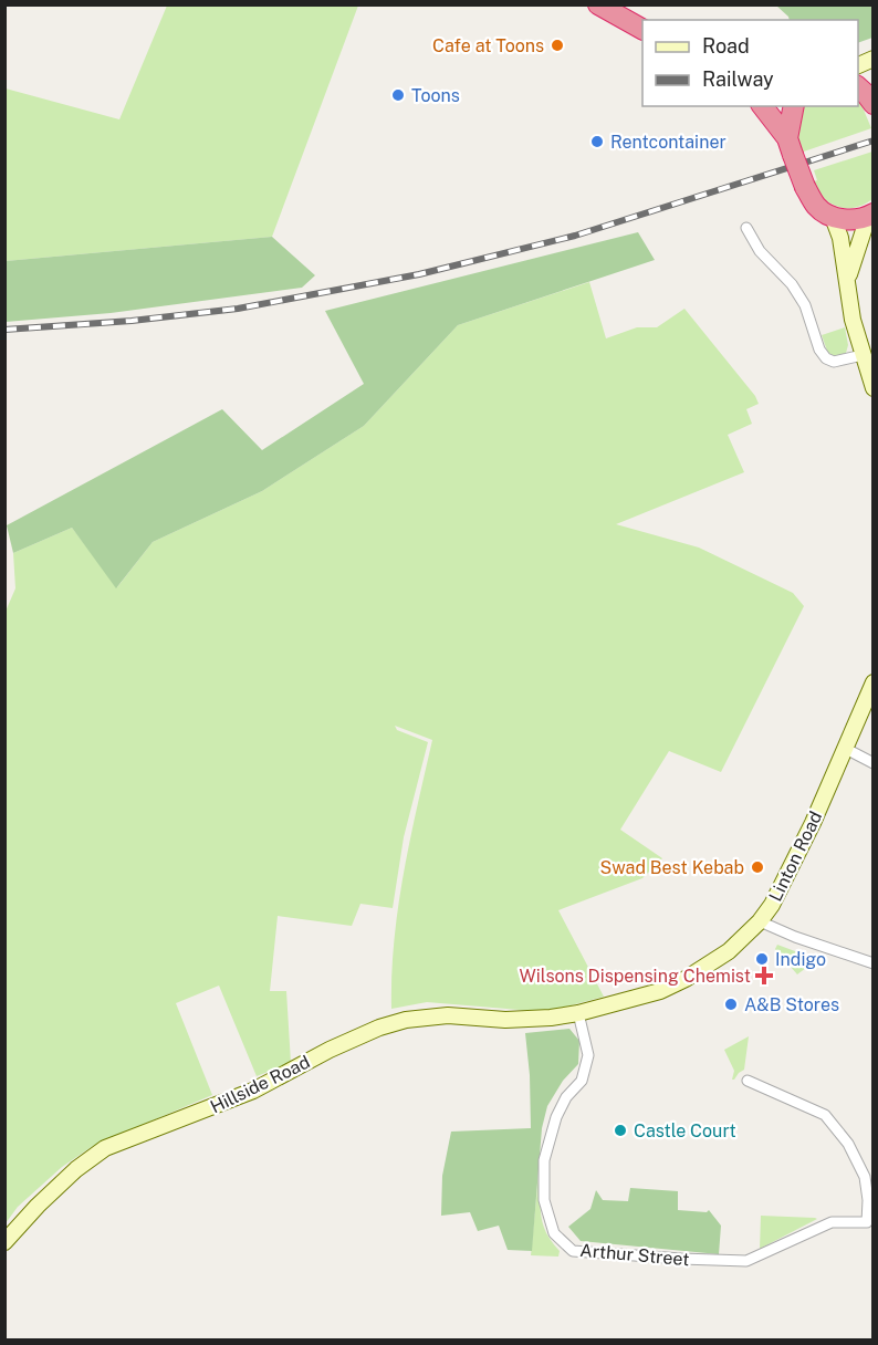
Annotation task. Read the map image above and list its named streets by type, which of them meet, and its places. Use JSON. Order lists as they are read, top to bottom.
{
  "streets": {
    "street": ["Linton Road", "Hillside Road", "Arthur Street"]
  },
  "crossings": [
    ["Linton Road", "Hillside Road"],
    ["Linton Road", "Arthur Street"]
  ],
  "places": {
    "other": [
      "Cafe at Toons",
      "Toons",
      "Rentcontainer",
      "Swad Best Kebab",
      "Indigo",
      "A&B Stores",
      "Castle Court"
    ],
    "health": ["Wilsons Dispensing Chemist"]
  },
  "legend": ["Road", "Railway"]
}
